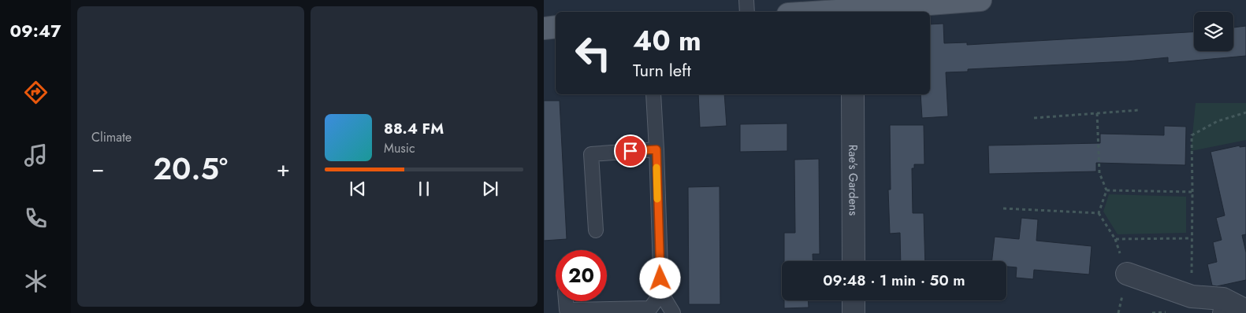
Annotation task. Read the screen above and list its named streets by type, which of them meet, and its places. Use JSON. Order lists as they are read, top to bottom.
{
  "streets": {
    "street": ["Rae's Gardens"]
  },
  "page": {
    "tabs": "09:47",
    "tile": "Climate",
    "turn": ["40 m", "Turn left"],
    "song": ["88.4 FM", "Music"],
    "heat": ["−", "20.5°", "+"],
    "limit": "20",
    "trip": "09:48 · 1 min · 50 m"
  }
}
